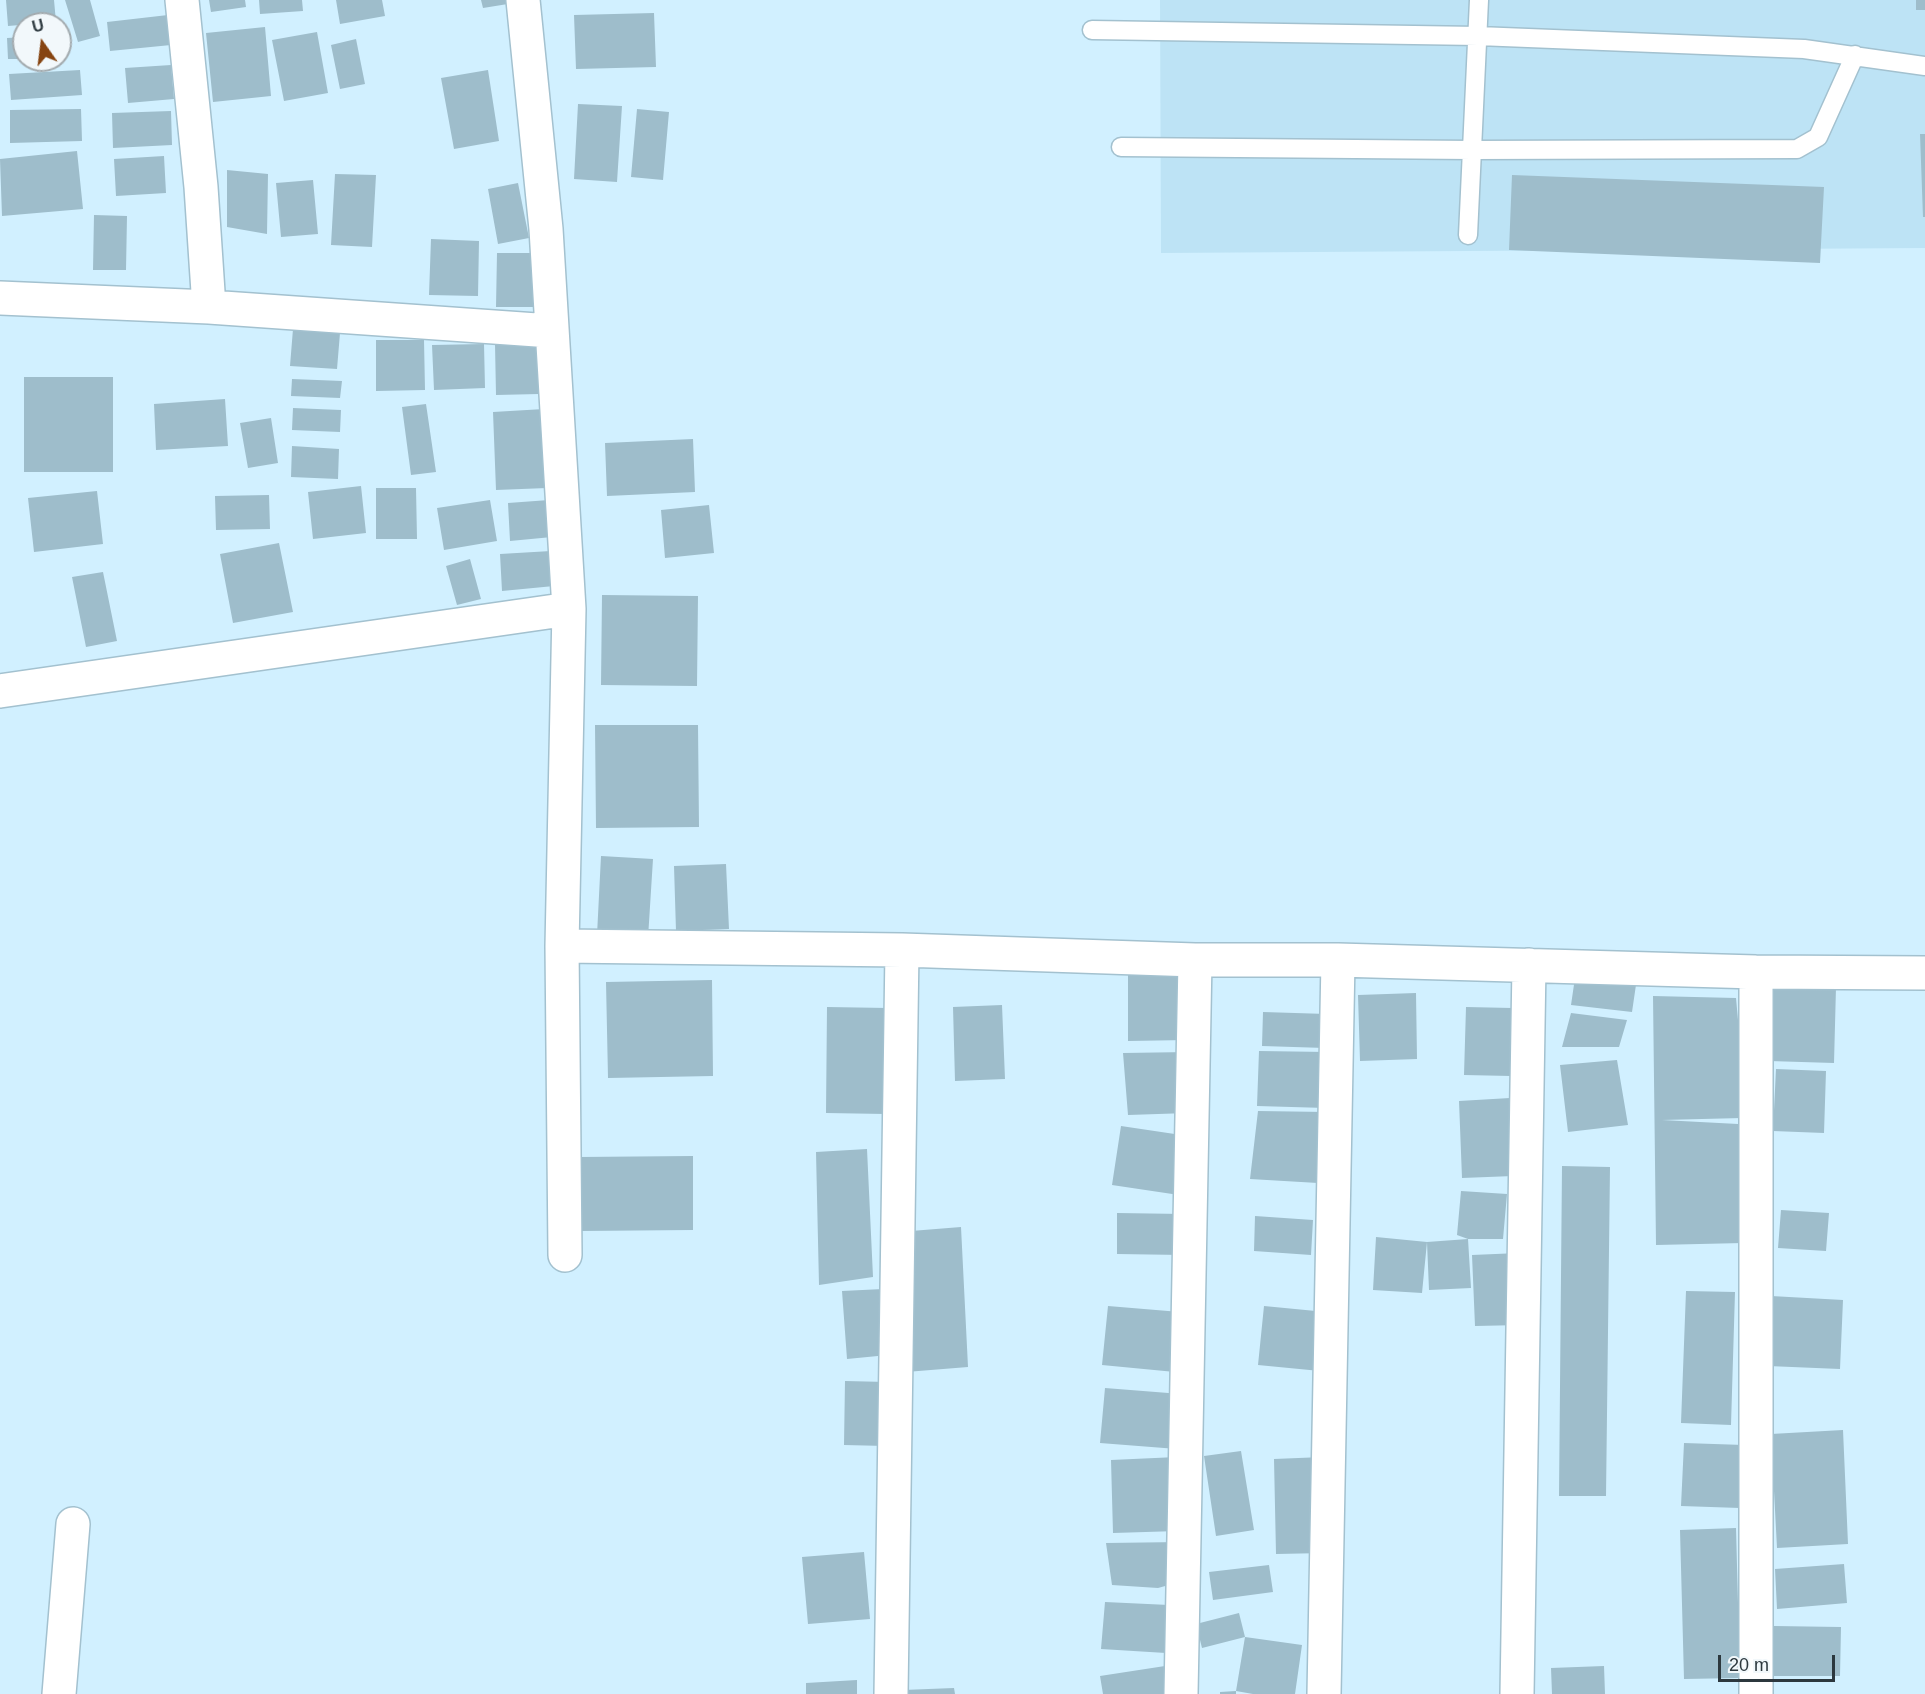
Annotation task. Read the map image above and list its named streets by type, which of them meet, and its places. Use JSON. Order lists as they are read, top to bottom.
{
  "scale_bar": "20 m",
  "north": "top"
}
